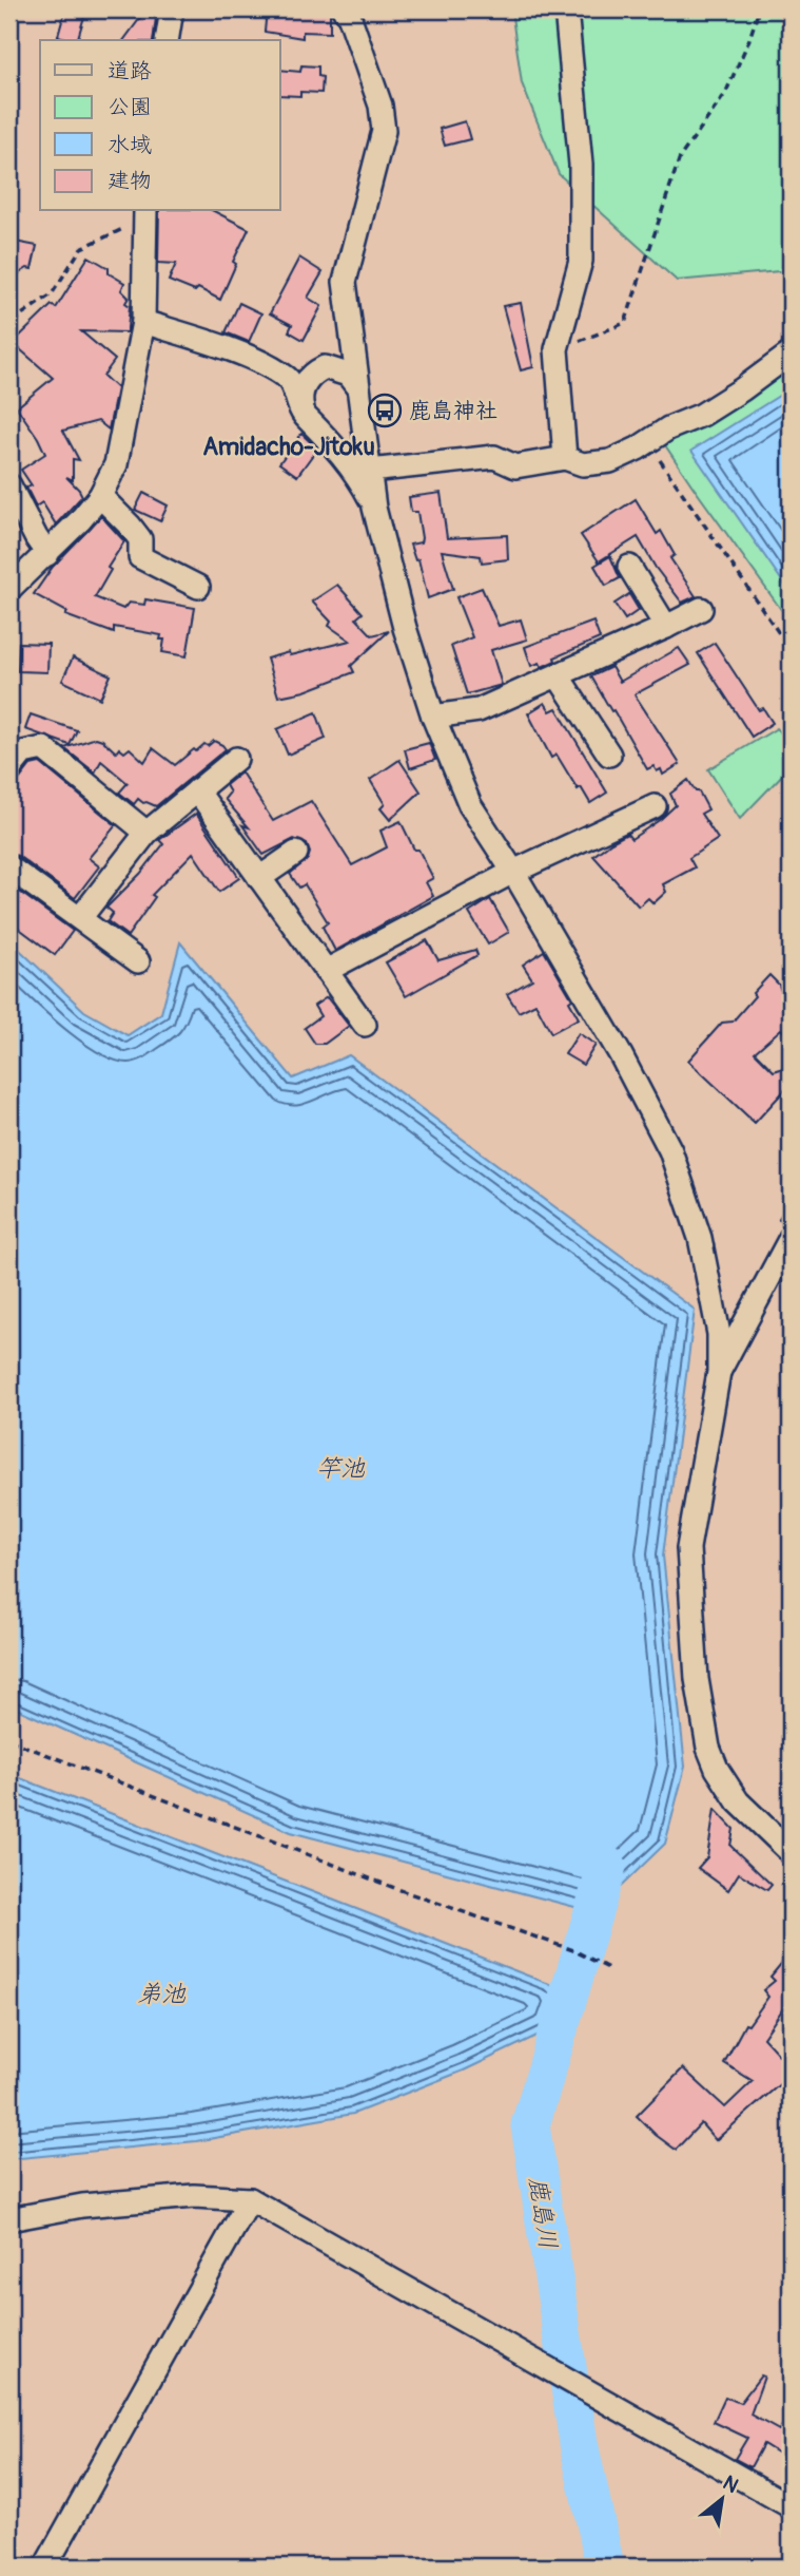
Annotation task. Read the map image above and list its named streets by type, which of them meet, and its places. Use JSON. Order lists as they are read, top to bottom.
{
  "districts": ["Amidacho-Jitoku"],
  "water": ["竿池", "弟池", "鹿島川"],
  "places": {
    "bus stop": ["鹿島神社"]
  },
  "legend": [
    "道路",
    "公園",
    "水域",
    "建物"
  ],
  "north": "top right"
}
